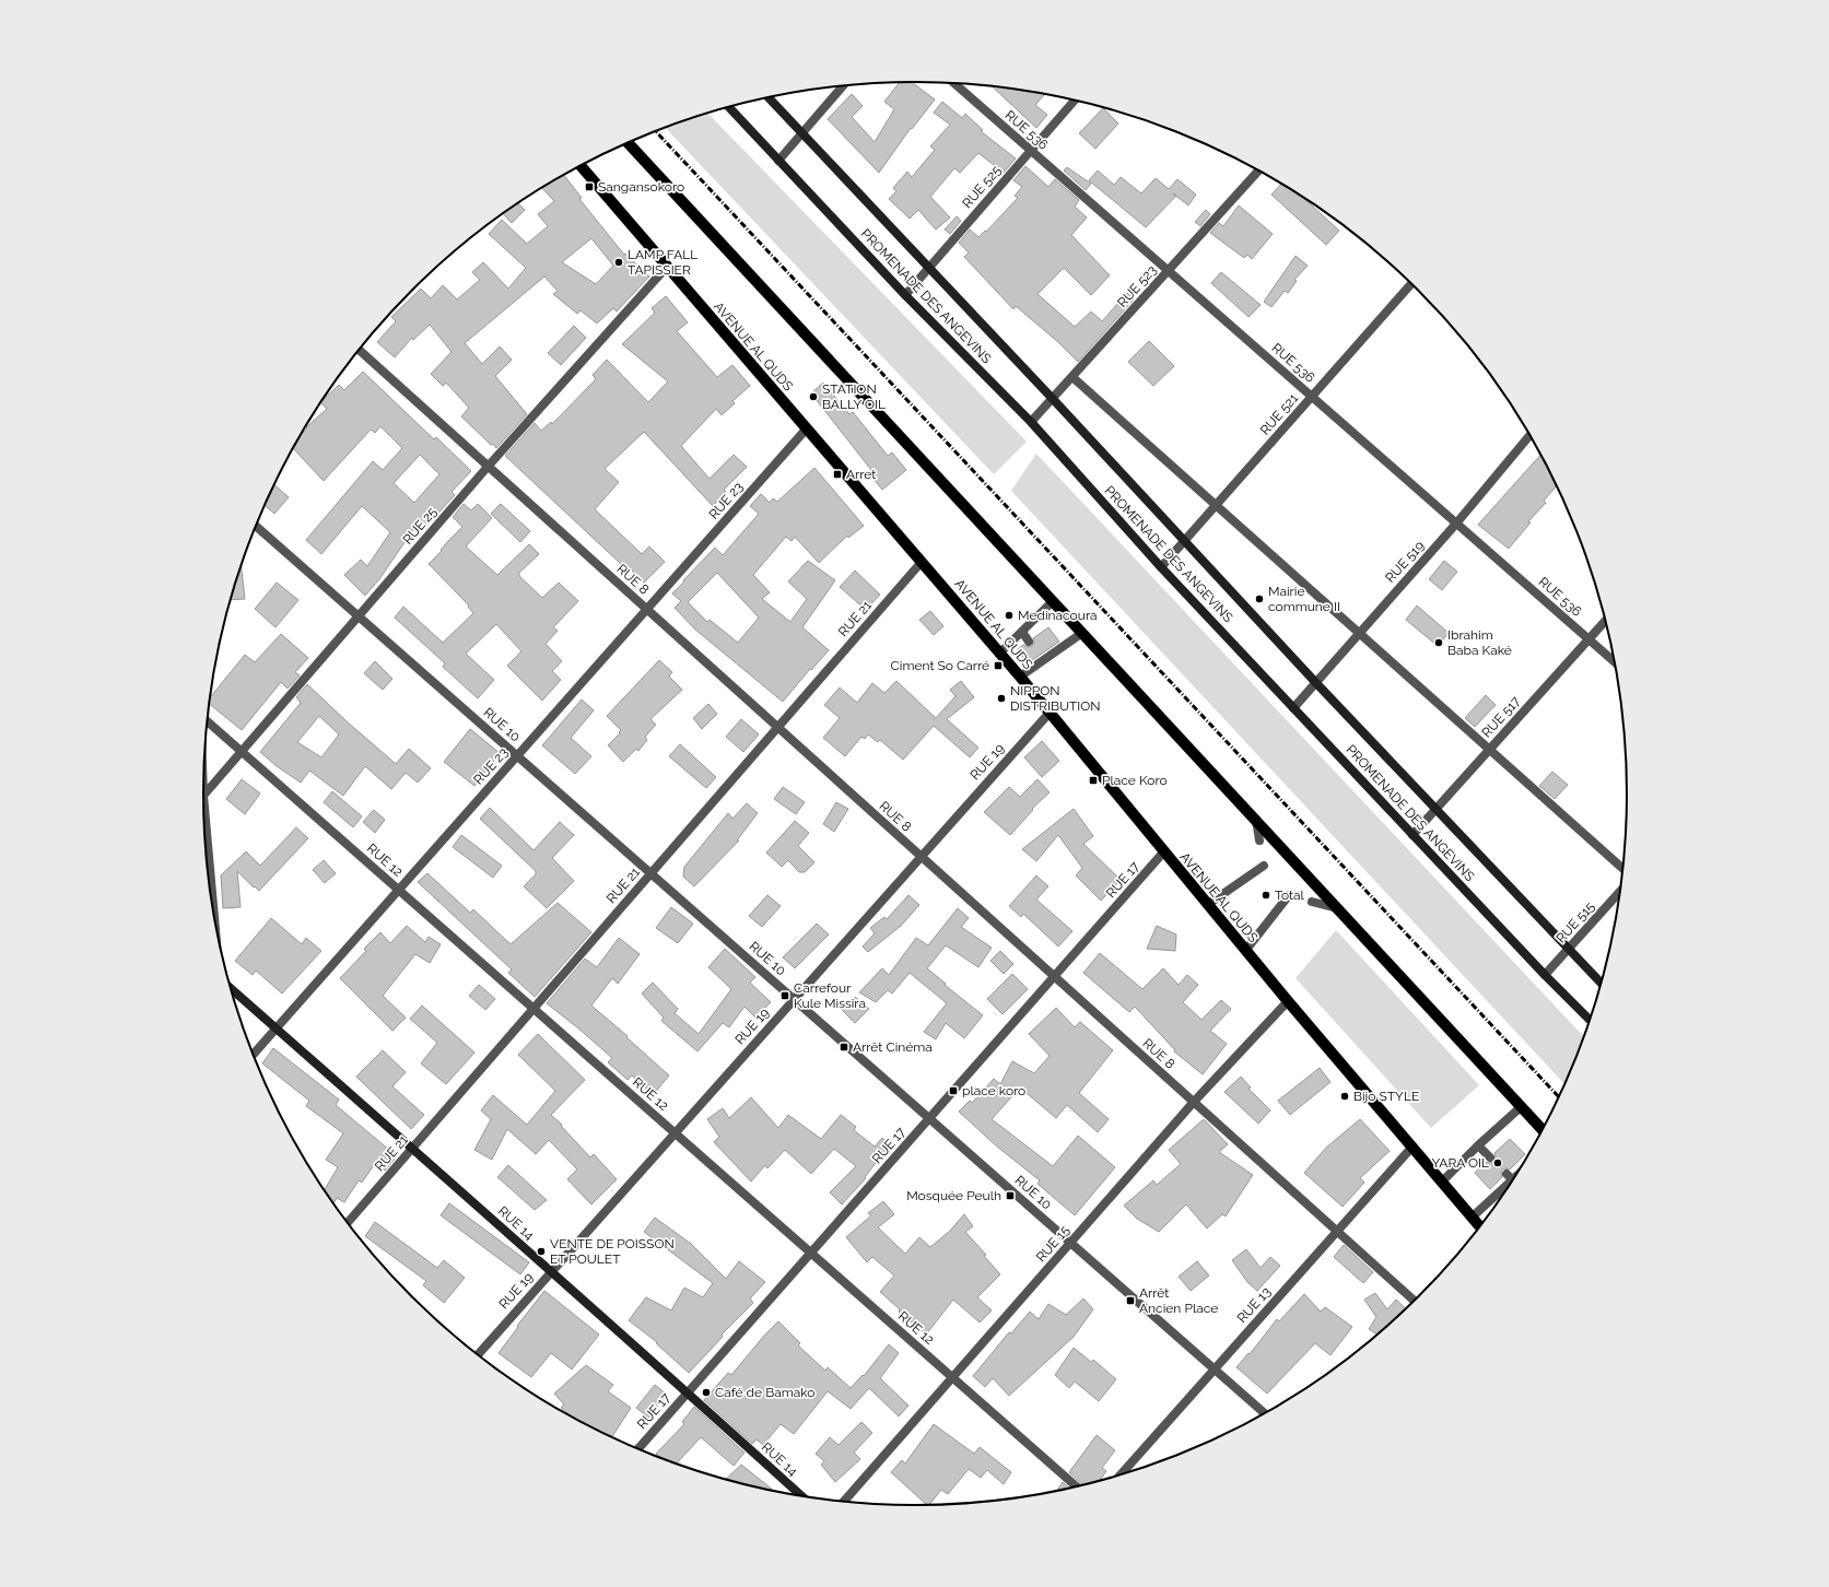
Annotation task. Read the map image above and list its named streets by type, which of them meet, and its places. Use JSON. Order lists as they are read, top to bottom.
{
  "streets": {
    "main road": ["AVENUE AL QUDS"],
    "street": [
      "RUE 536",
      "RUE 525",
      "RUE 523",
      "PROMENADE DES ANGEVINS",
      "RUE 521",
      "RUE 23",
      "RUE 25",
      "RUE 519",
      "RUE 8",
      "RUE 21",
      "RUE 517",
      "RUE 10",
      "RUE 19",
      "RUE 12",
      "RUE 17",
      "RUE 515",
      "RUE 14",
      "RUE 15",
      "RUE 13"
    ]
  },
  "crossings": [
    ["RUE 536", "RUE 525"],
    ["RUE 536", "RUE 523"],
    ["RUE 536", "RUE 521"],
    ["RUE 536", "RUE 519"],
    ["RUE 536", "RUE 517"],
    ["RUE 525", "PROMENADE DES ANGEVINS"],
    ["RUE 523", "PROMENADE DES ANGEVINS"],
    ["PROMENADE DES ANGEVINS", "RUE 521"],
    ["PROMENADE DES ANGEVINS", "RUE 519"],
    ["PROMENADE DES ANGEVINS", "RUE 517"],
    ["PROMENADE DES ANGEVINS", "RUE 515"],
    ["AVENUE AL QUDS", "RUE 23"],
    ["AVENUE AL QUDS", "RUE 25"],
    ["AVENUE AL QUDS", "RUE 21"],
    ["AVENUE AL QUDS", "RUE 19"],
    ["AVENUE AL QUDS", "RUE 17"],
    ["AVENUE AL QUDS", "RUE 15"],
    ["AVENUE AL QUDS", "RUE 13"],
    ["RUE 23", "RUE 8"],
    ["RUE 23", "RUE 10"],
    ["RUE 23", "RUE 12"],
    ["RUE 23", "RUE 14"],
    ["RUE 25", "RUE 8"],
    ["RUE 25", "RUE 10"],
    ["RUE 25", "RUE 12"],
    ["RUE 8", "RUE 21"],
    ["RUE 8", "RUE 19"],
    ["RUE 8", "RUE 17"],
    ["RUE 8", "RUE 15"],
    ["RUE 8", "RUE 13"],
    ["RUE 21", "RUE 10"],
    ["RUE 21", "RUE 12"],
    ["RUE 21", "RUE 14"],
    ["RUE 10", "RUE 19"],
    ["RUE 10", "RUE 17"],
    ["RUE 10", "RUE 15"],
    ["RUE 10", "RUE 13"],
    ["RUE 19", "RUE 12"],
    ["RUE 19", "RUE 14"],
    ["RUE 12", "RUE 17"],
    ["RUE 12", "RUE 15"],
    ["RUE 17", "RUE 14"]
  ],
  "places": {
    "transit": [
      "Sangansokoro",
      "Arret",
      "Ciment So Carré",
      "Place Koro",
      "Carrefour Kule Missira",
      "Arrêt Cinéma",
      "place koro",
      "Mosquée Peulh",
      "Arrêt Ancien Place"
    ],
    "other": [
      "LAMP FALL TAPISSIER",
      "STATION BALLY OIL",
      "Mairie commune II",
      "Medinacoura",
      "Ibrahim Baba Kaké",
      "NIPPON DISTRIBUTION",
      "Total",
      "Bijo STYLE",
      "YARA OIL",
      "VENTE DE POISSON ET POULET",
      "Café de Bamako"
    ]
  }
}
